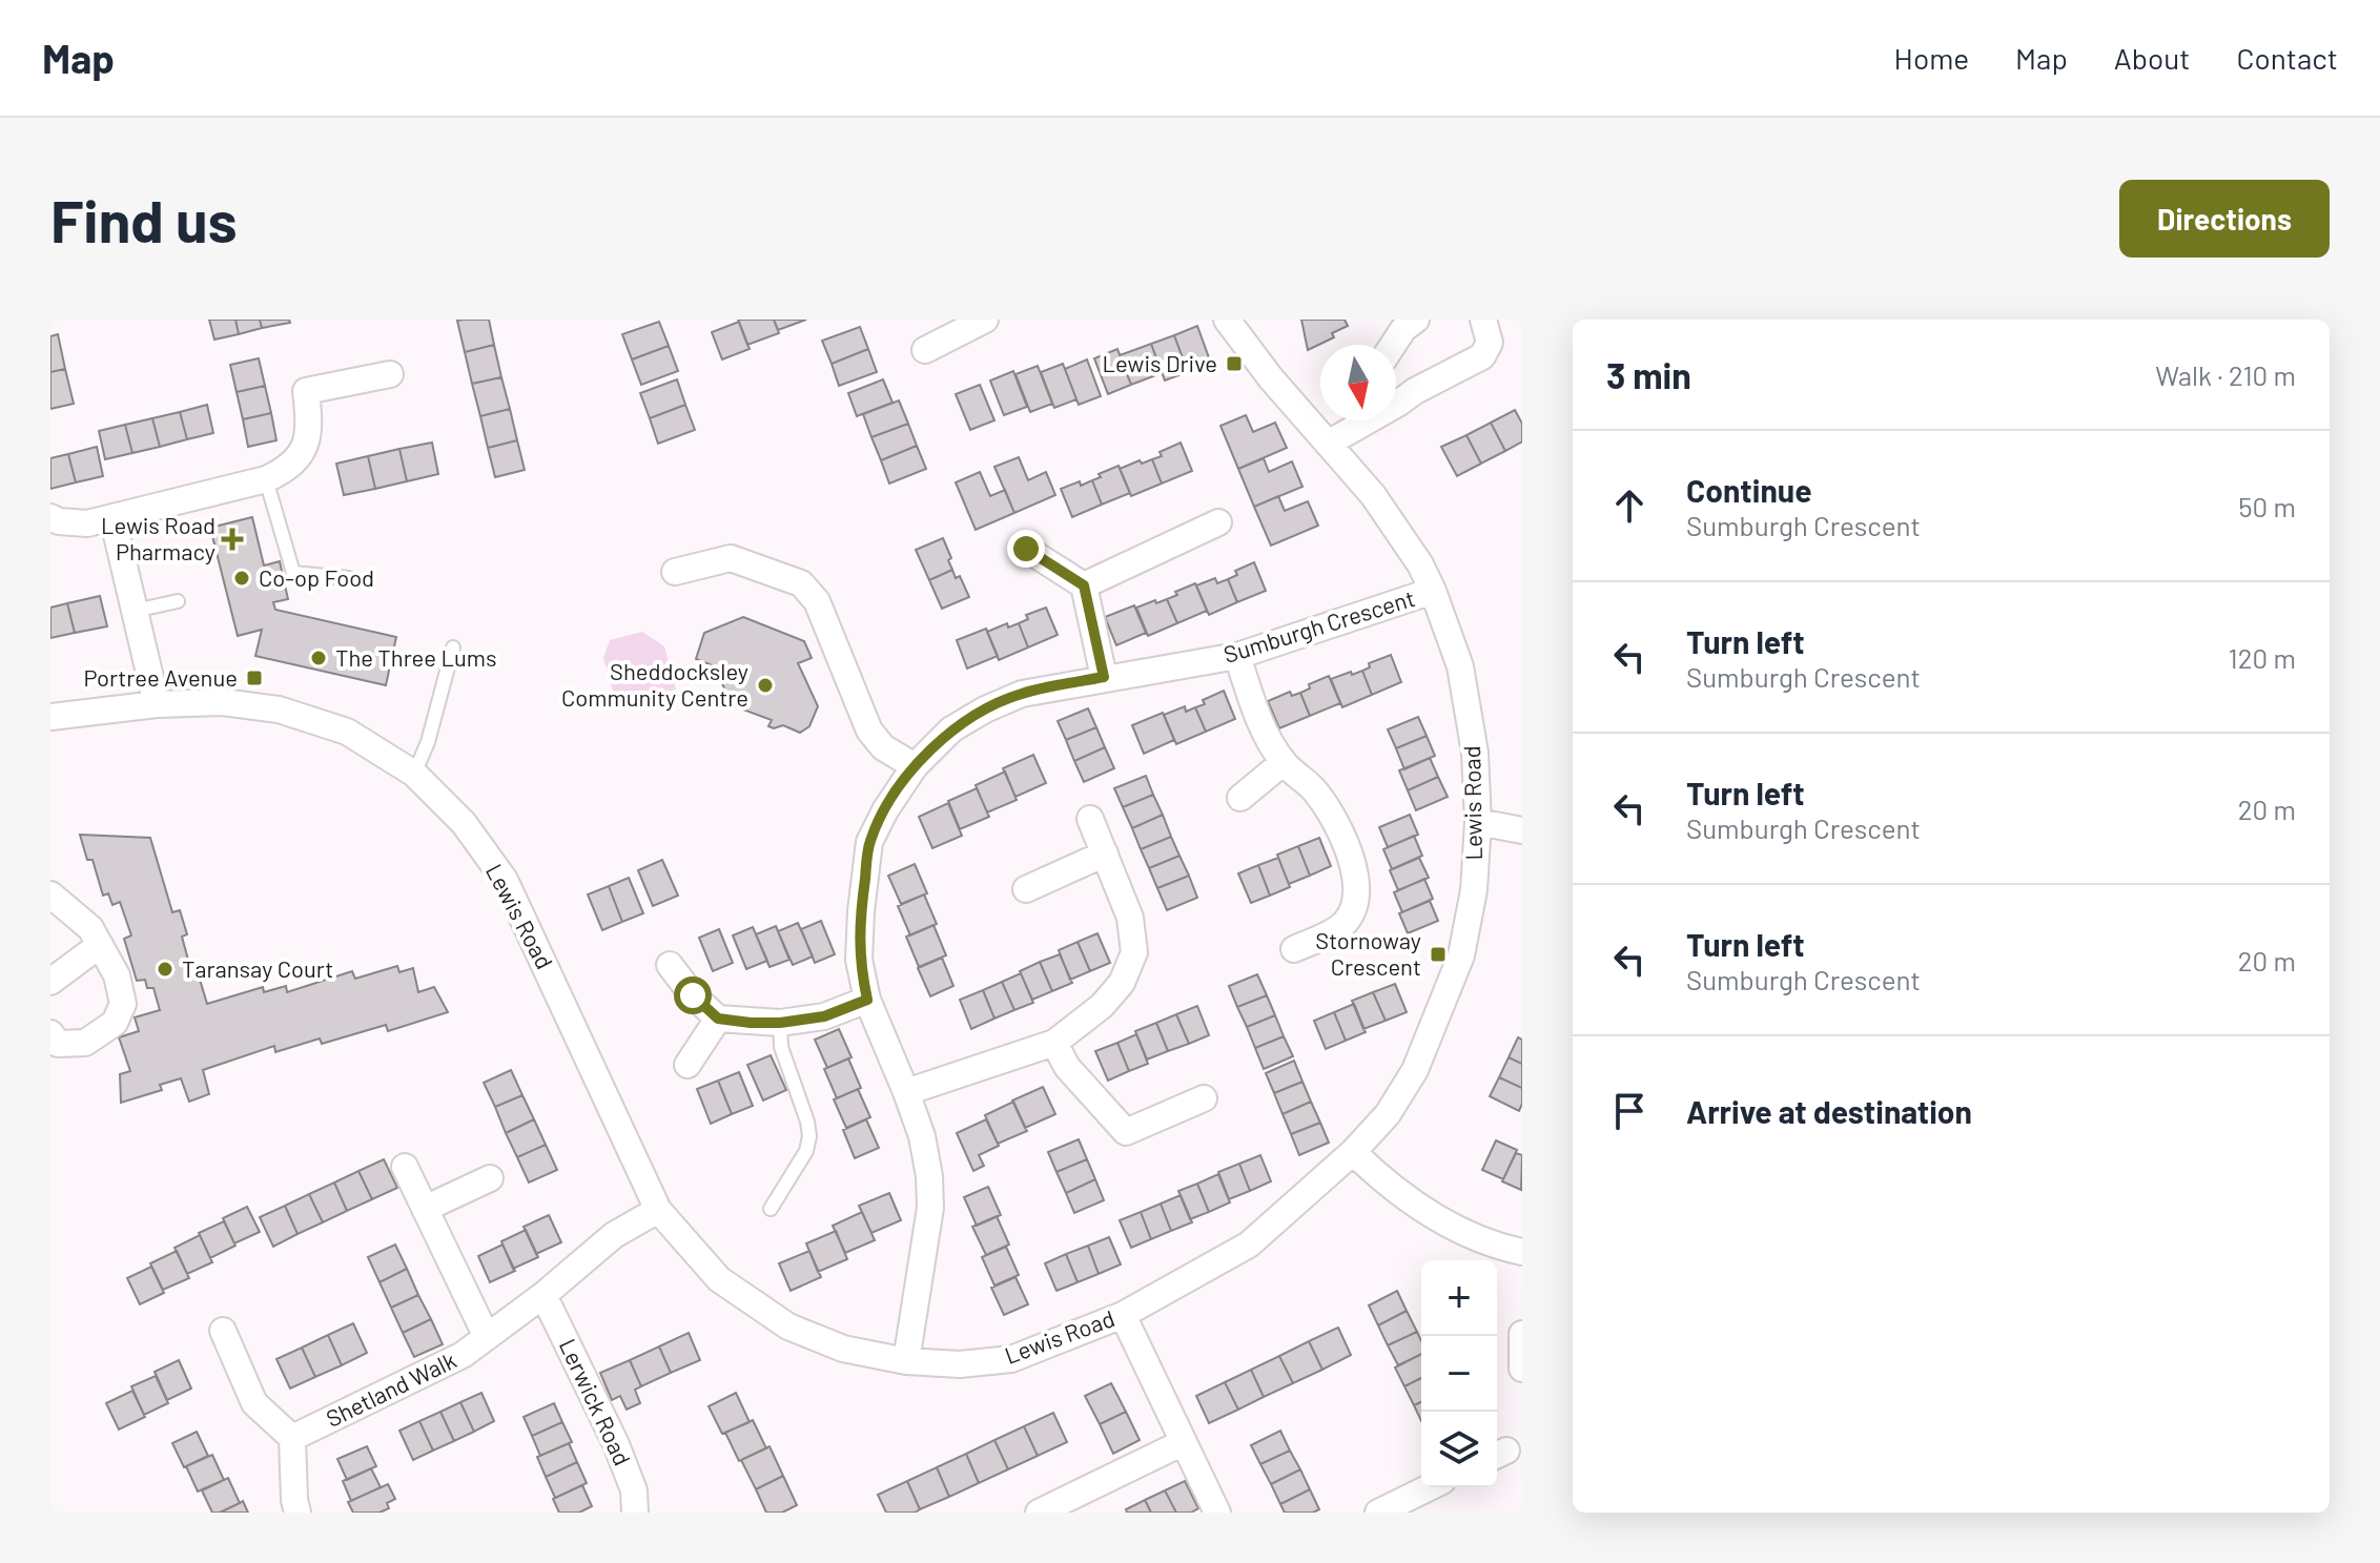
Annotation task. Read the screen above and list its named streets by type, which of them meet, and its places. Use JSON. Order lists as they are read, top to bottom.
{
  "streets": {
    "street": [
      "Sumburgh Crescent",
      "Lewis Road",
      "Shetland Walk",
      "Lerwick Road"
    ]
  },
  "crossings": [
    ["Sumburgh Crescent", "Lewis Road"],
    ["Lewis Road", "Shetland Walk"],
    ["Shetland Walk", "Lerwick Road"]
  ],
  "places": {
    "transit": ["Lewis Drive", "Portree Avenue", "Stornoway Crescent"],
    "health": ["Lewis Road Pharmacy"],
    "other": [
      "Co-op Food",
      "The Three Lums",
      "Sheddocksley Community Centre",
      "Taransay Court"
    ]
  },
  "north": "bottom",
  "page": {
    "header": "Map",
    "nav": [
      "Home",
      "Map",
      "About",
      "Contact"
    ],
    "buttons": "Directions",
    "title": "Find us",
    "heading": ["3 min", "Walk · 210 m"],
    "list": [
      ["Continue", "Sumburgh Crescent", "50 m"],
      ["Turn left", "Sumburgh Crescent", "120 m"],
      ["Turn left", "Sumburgh Crescent", "20 m"],
      ["Turn left", "Sumburgh Crescent", "20 m"],
      "Arrive at destination"
    ],
    "map_buttons": ["+", "−"]
  }
}
